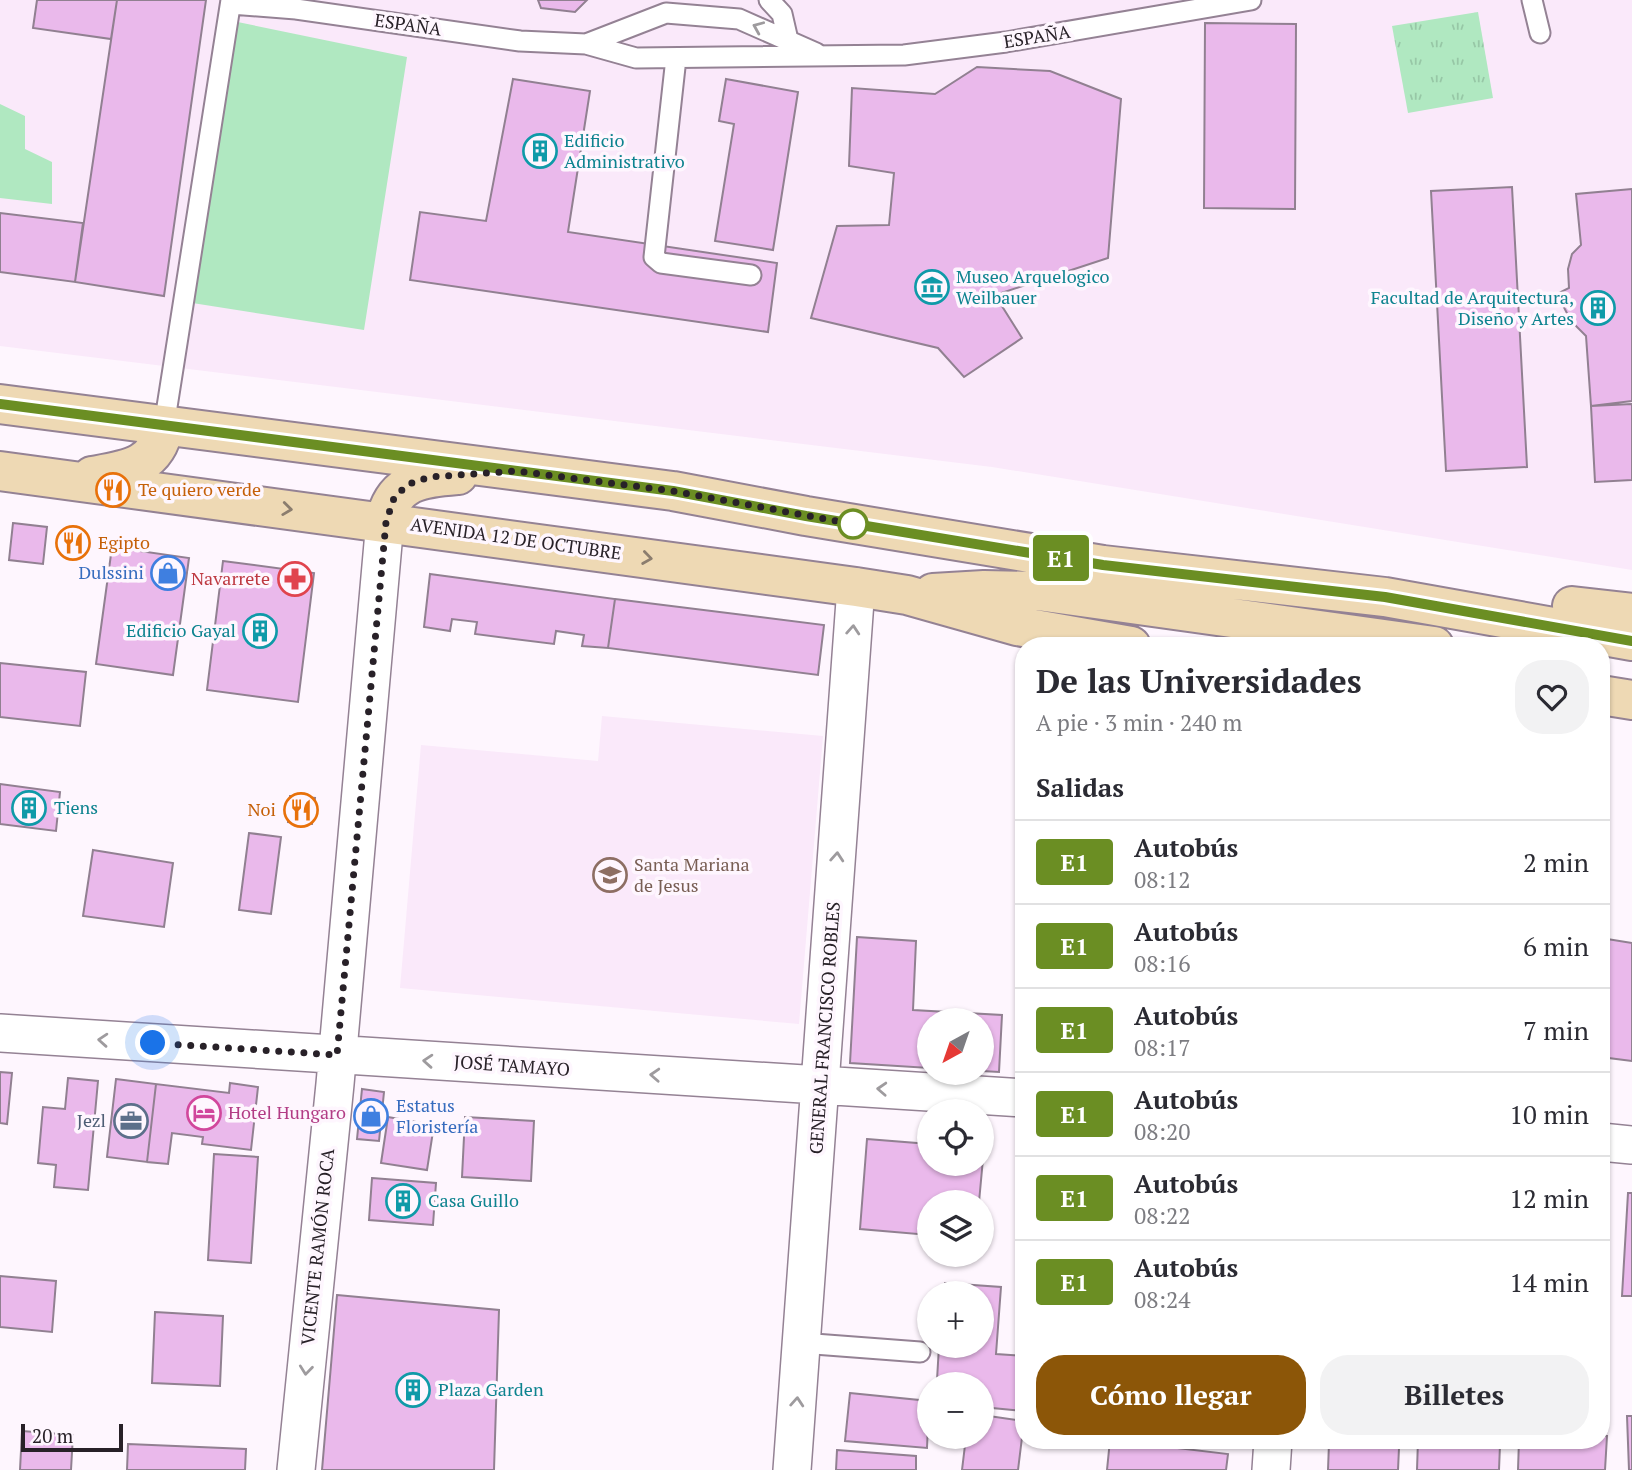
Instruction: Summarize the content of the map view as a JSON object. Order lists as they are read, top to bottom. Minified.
{"streets":{"main road":["AVENIDA 12 DE OCTUBRE"],"street":["GENERAL FRANCISCO ROBLES","JOSÉ TAMAYO","VICENTE RAMÓN ROCA"],"lane":["ESPAÑA"]},"crossings":[["AVENIDA 12 DE OCTUBRE","GENERAL FRANCISCO ROBLES"],["AVENIDA 12 DE OCTUBRE","VICENTE RAMÓN ROCA"],["GENERAL FRANCISCO ROBLES","JOSÉ TAMAYO"],["JOSÉ TAMAYO","VICENTE RAMÓN ROCA"]],"one_way":["GENERAL FRANCISCO ROBLES","JOSÉ TAMAYO","VICENTE RAMÓN ROCA"],"places":{"building":["Edificio Administrativo","Facultad de Arquitectura, Diseño y Artes","Edificio Gayal","Tiens","Casa Guillo","Plaza Garden"],"museum":["Museo Arquelogico Weilbauer"],"restaurant":["Te quiero verde","Egipto","Noi"],"shop":["Dulssini","Estatus Floristería"],"pharmacy":["Navarrete"],"school or university":["Santa Mariana de Jesus"],"hotel":["Hotel Hungaro"],"office":["Jezl"]},"lines":["bus line E1"],"scale_bar":"20 m","north":"bottom left","page":{"on_map":"E1","heading":[["De las Universidades","A pie · 3 min · 240 m"],"Salidas"],"list":[{"mark":"E1","name":"Autobús","note":"08:12","value":"2 min"},{"mark":"E1","name":"Autobús","note":"08:16","value":"6 min"},{"mark":"E1","name":"Autobús","note":"08:17","value":"7 min"},{"mark":"E1","name":"Autobús","note":"08:20","value":"10 min"},{"mark":"E1","name":"Autobús","note":"08:22","value":"12 min"},{"mark":"E1","name":"Autobús","note":"08:24","value":"14 min"}],"map_buttons":["+","−"],"buttons":["Cómo llegar","Billetes"],"scale":"20 m"}}
